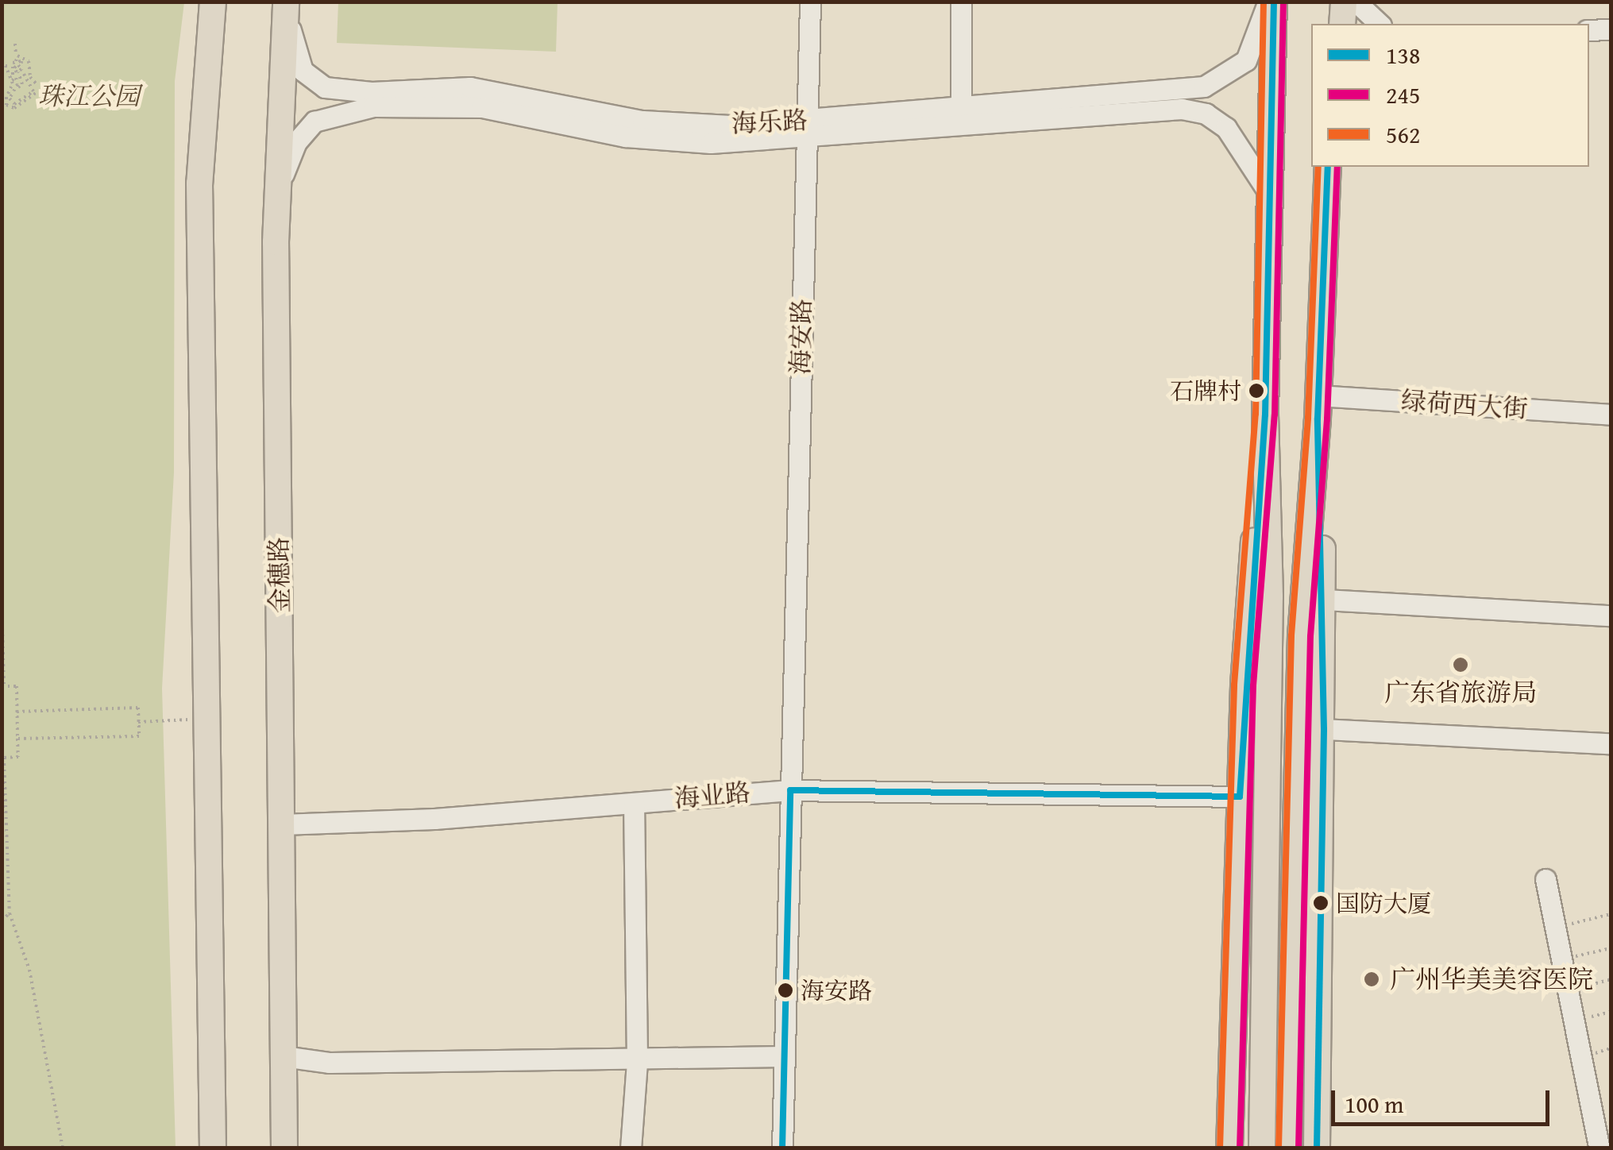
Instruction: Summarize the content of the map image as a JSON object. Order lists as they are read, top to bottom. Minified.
{"streets":{"main road":["金穗路"],"street":["海乐路","海安路","绿荷西大街","海业路"]},"crossings":[["海乐路","海安路"],["海乐路","金穗路"],["海安路","海业路"],["金穗路","海业路"]],"parks":["珠江公园"],"places":["石牌村","广东省旅游局","国防大厦","广州华美美容医院","海安路"],"lines":["transit line 138","transit line 245","transit line 562"],"legend":["138","245","562"],"scale_bar":"100 m"}
